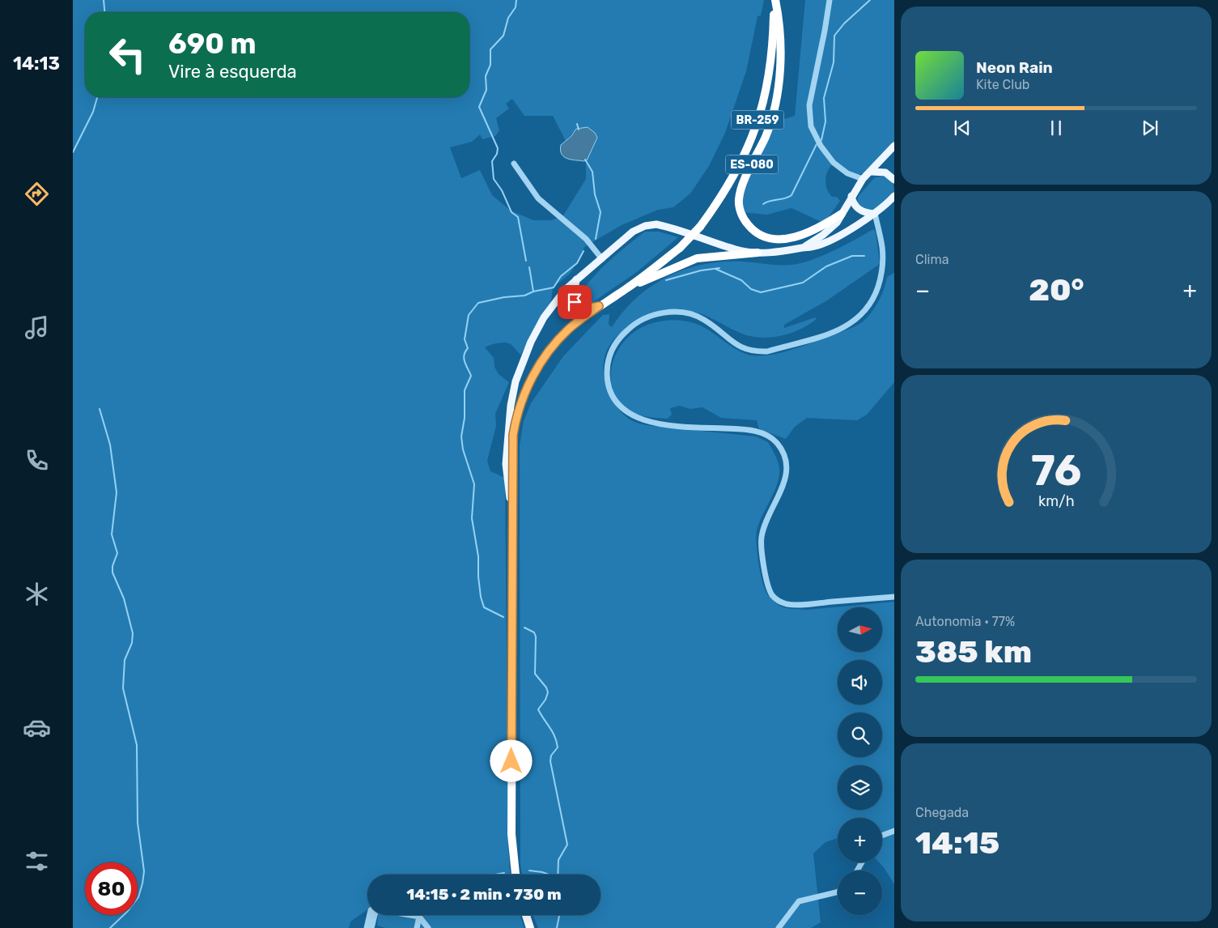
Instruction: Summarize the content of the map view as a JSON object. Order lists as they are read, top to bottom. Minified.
{"streets":{"highway":["BR-259","ES-080"]},"crossings":[["BR-259","ES-080"]],"north":"right","page":{"tabs":"14:13","turn":["690 m","Vire à esquerda"],"song":["Neon Rain","Kite Club"],"tile":["Clima",["Autonomia · 77%","385 km"],["Chegada","14:15"]],"heat":["−","20°","+"],"map_buttons":["+","−"],"limit":"80","trip":"14:15 · 2 min · 730 m","gauge":["76","km/h"]}}
